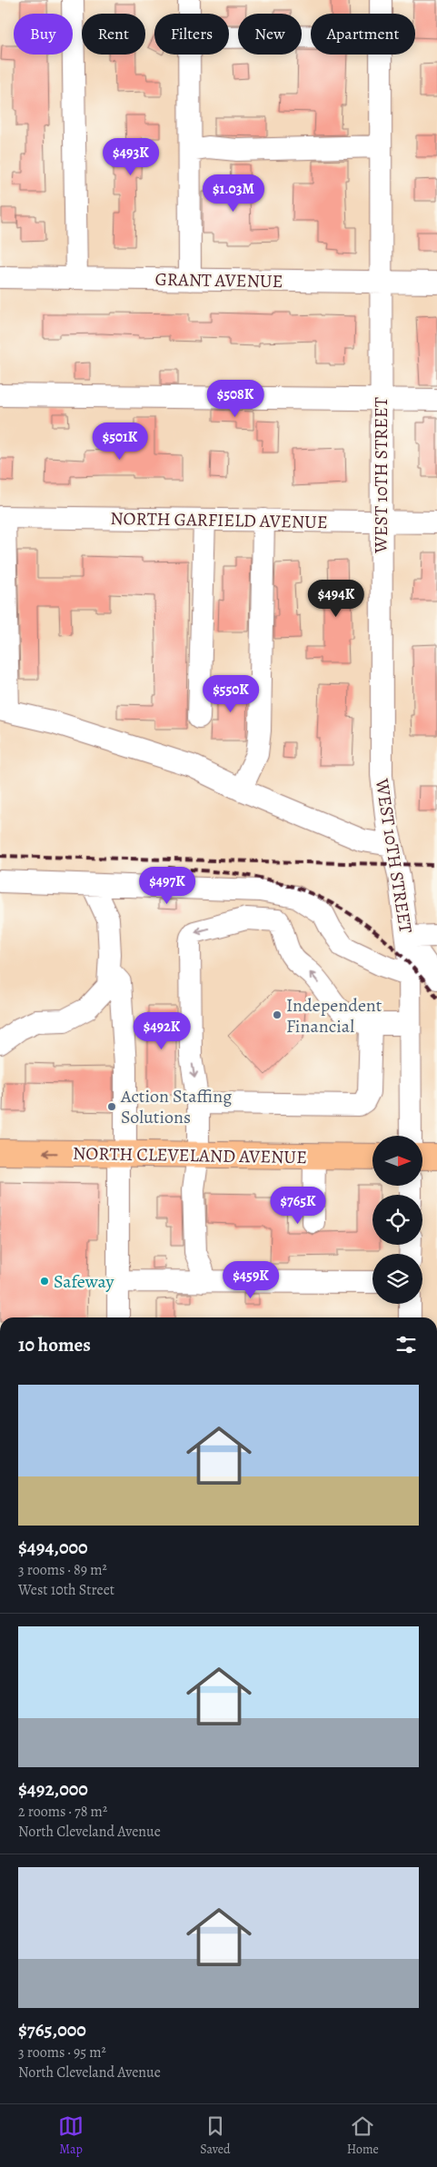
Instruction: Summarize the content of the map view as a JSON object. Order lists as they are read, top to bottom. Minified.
{"streets":{"highway":["NORTH CLEVELAND AVENUE"],"street":["GRANT AVENUE","WEST 10TH STREET","NORTH GARFIELD AVENUE"]},"crossings":[["GRANT AVENUE","WEST 10TH STREET"],["WEST 10TH STREET","NORTH GARFIELD AVENUE"]],"places":["Independent Financial","Action Staffing Solutions","Safeway"],"north":"right","page":{"chip":["Buy","Rent","Filters","New","Apartment"],"price":["$493K","$1.03M","$508K","$501K","$494K","$550K","$497K","$492K","$765K","$459K"],"heading":"10 homes","list":[{"name":"$494,000","note":"3 rooms · 89 m² · West 10th Street"},{"name":"$492,000","note":"2 rooms · 78 m² · North Cleveland Avenue"},{"name":"$765,000","note":"3 rooms · 95 m² · North Cleveland Avenue"}],"tabs":["Map","Saved","Home"]}}
